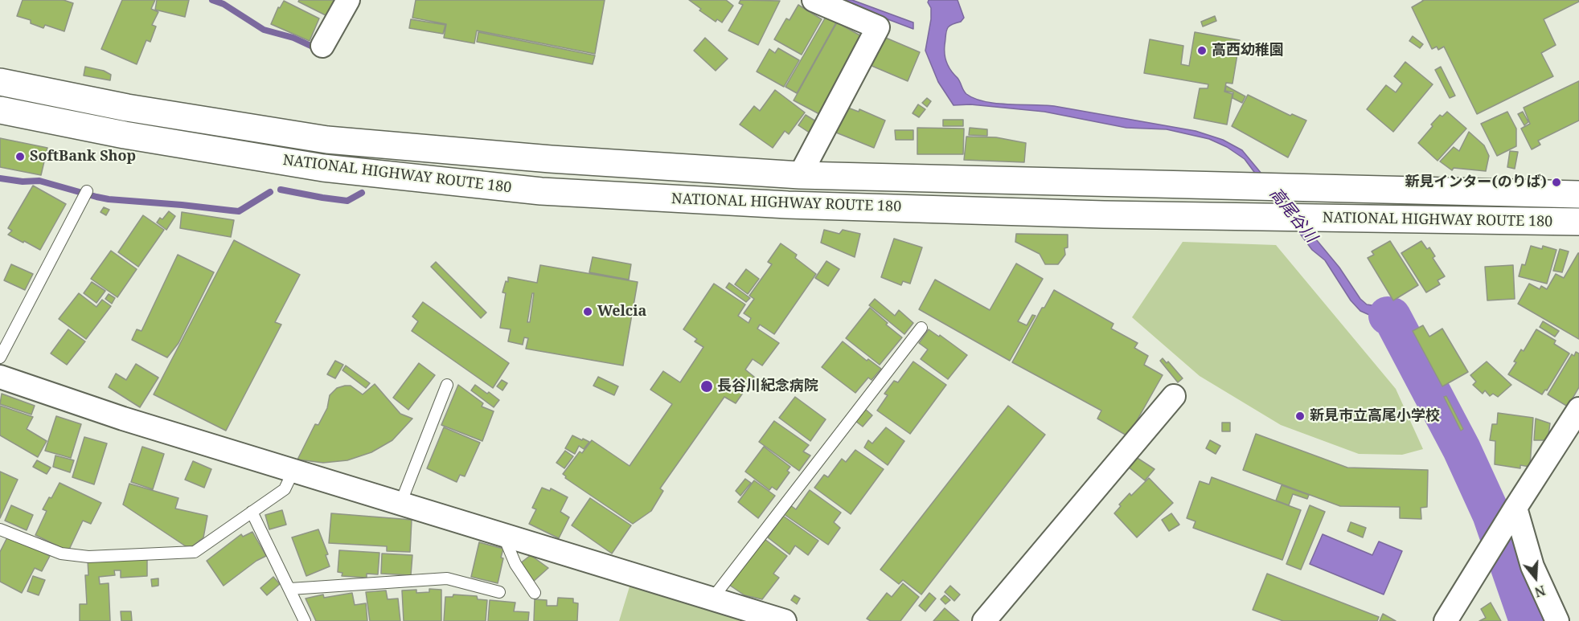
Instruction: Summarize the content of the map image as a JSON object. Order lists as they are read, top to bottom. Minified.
{"streets":{"highway":["NATIONAL HIGHWAY ROUTE 180"]},"water":["高尾谷川"],"places":["高西幼稚園","SoftBank Shop","新見インター(のりば)","Welcia","長谷川紀念病院","新見市立高尾小学校"],"north":"bottom"}
